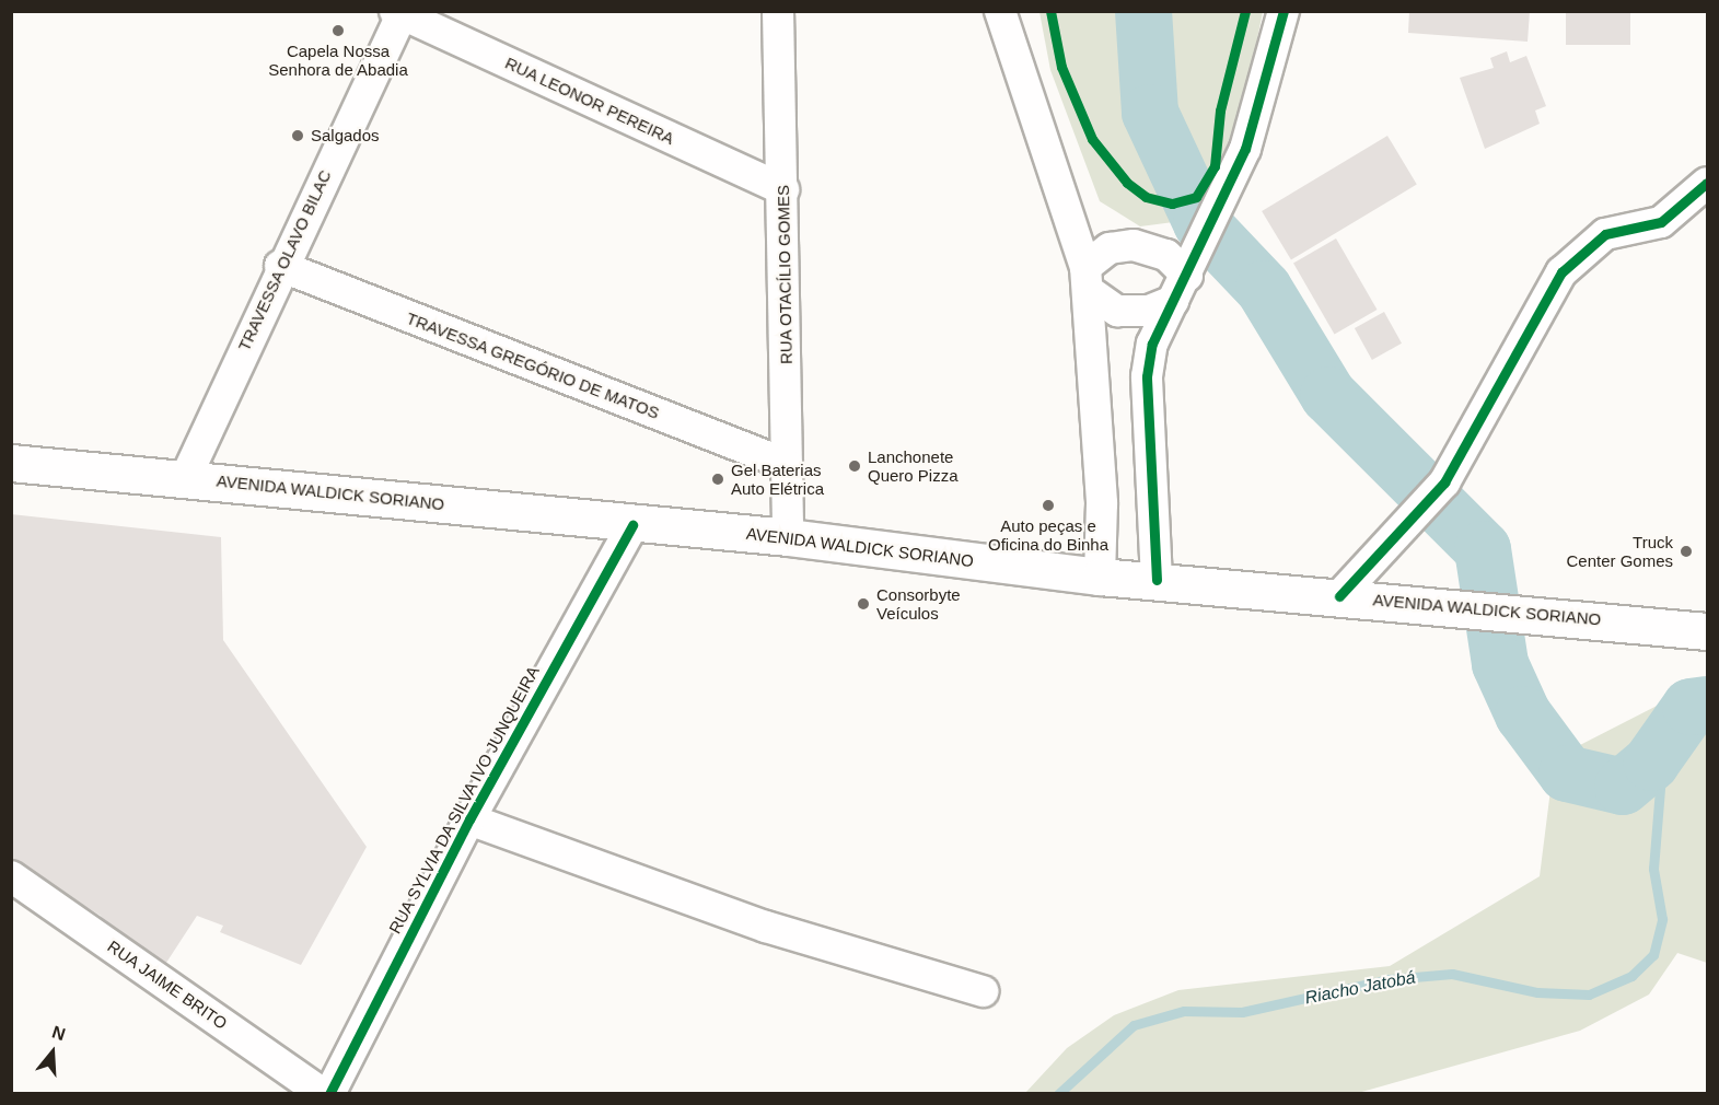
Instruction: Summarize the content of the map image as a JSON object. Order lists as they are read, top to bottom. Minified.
{"streets":{"main road":["AVENIDA WALDICK SORIANO"],"street":["RUA LEONOR PEREIRA","TRAVESSA OLAVO BILAC","RUA OTACÍLIO GOMES","TRAVESSA GREGÓRIO DE MATOS","RUA SYLVIA DA SILVA IVO JUNQUEIRA","RUA JAIME BRITO"]},"crossings":[["RUA LEONOR PEREIRA","TRAVESSA OLAVO BILAC"],["RUA LEONOR PEREIRA","RUA OTACÍLIO GOMES"],["TRAVESSA OLAVO BILAC","TRAVESSA GREGÓRIO DE MATOS"],["TRAVESSA OLAVO BILAC","AVENIDA WALDICK SORIANO"],["RUA OTACÍLIO GOMES","TRAVESSA GREGÓRIO DE MATOS"],["RUA OTACÍLIO GOMES","AVENIDA WALDICK SORIANO"],["AVENIDA WALDICK SORIANO","RUA SYLVIA DA SILVA IVO JUNQUEIRA"]],"water":["Riacho Jatobá"],"places":["Capela Nossa Senhora de Abadia","Salgados","Lanchonete Quero Pizza","Gel Baterias Auto Elétrica","Auto peças e Oficina do Binha","Truck Center Gomes","Consorbyte Veículos"],"north":"top"}
